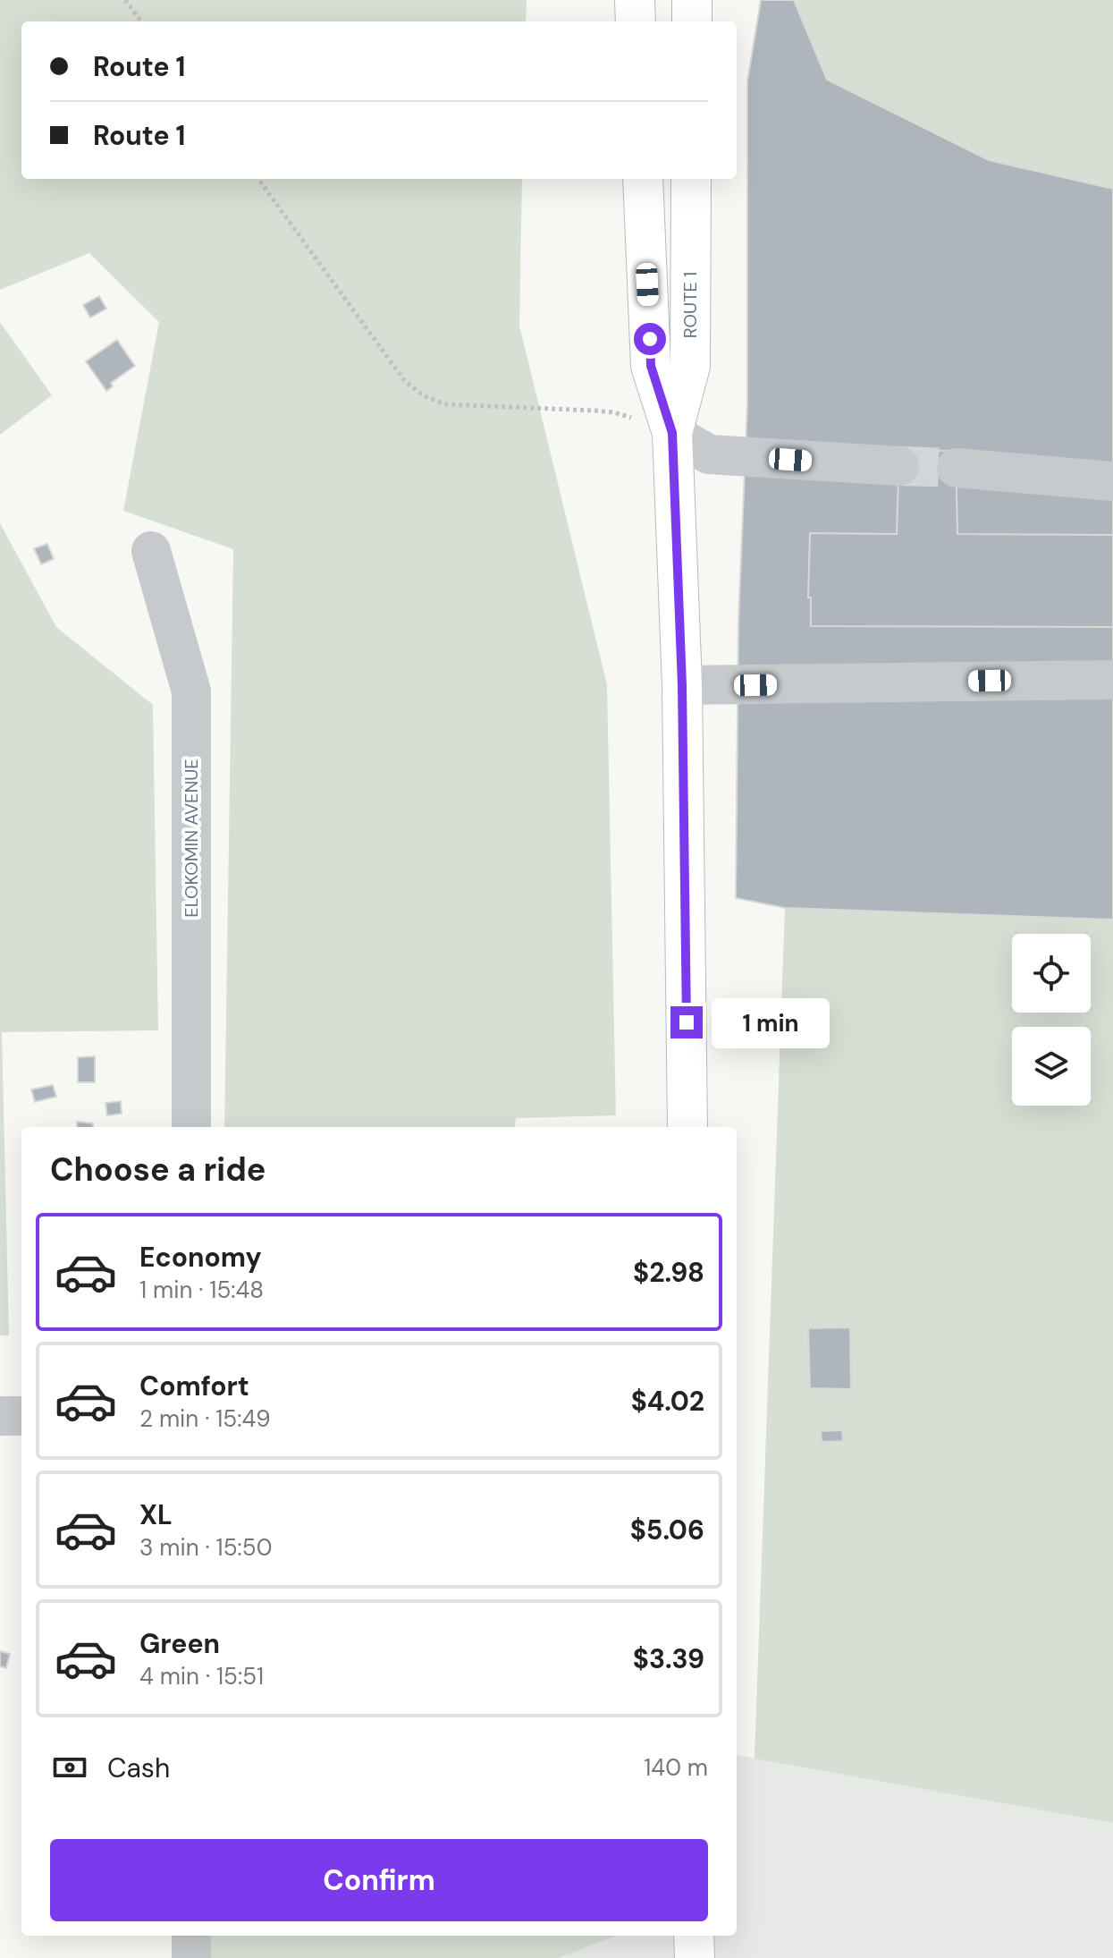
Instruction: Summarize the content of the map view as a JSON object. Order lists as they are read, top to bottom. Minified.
{"streets":{"main road":["ROUTE 1"],"street":["ELOKOMIN AVENUE"]},"page":{"banner":["Route 1","Route 1"],"bubble":"1 min","heading":"Choose a ride","list":[{"name":"Economy","note":"1 min · 15:48","value":"$2.98"},{"name":"Comfort","note":"2 min · 15:49","value":"$4.02"},{"name":"XL","note":"3 min · 15:50","value":"$5.06"},{"name":"Green","note":"4 min · 15:51","value":"$3.39"}],"pay":["Cash","140 m"],"buttons":"Confirm"}}
